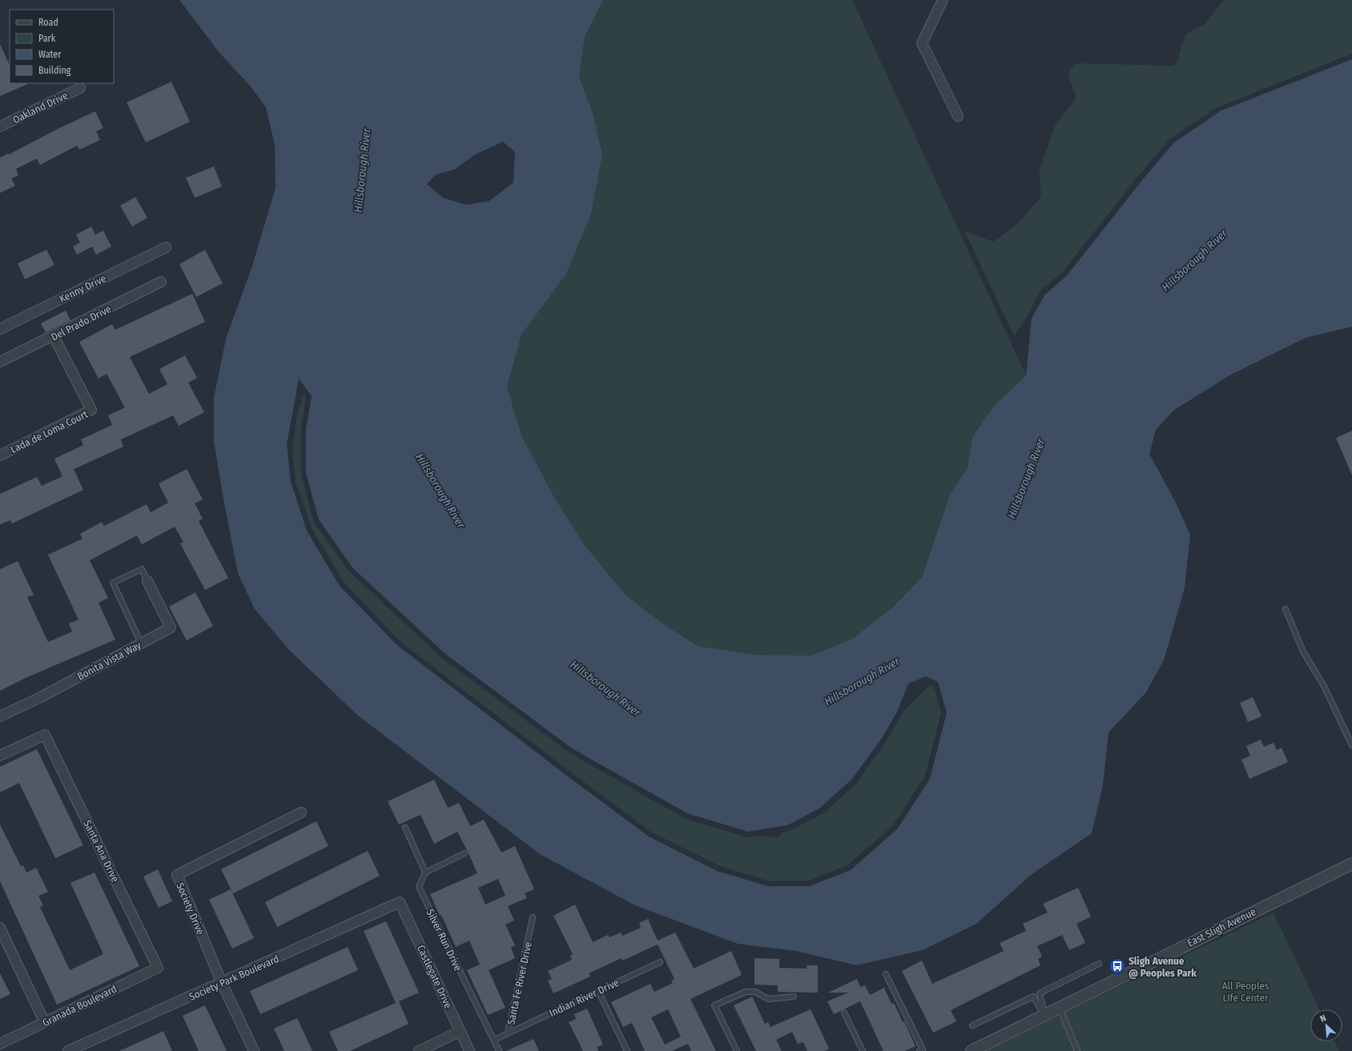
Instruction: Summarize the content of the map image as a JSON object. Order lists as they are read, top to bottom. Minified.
{"streets":{"street":["Oakland Drive","Kenny Drive","Del Prado Drive","Lada de Loma Court","Bonita Vista Way","Santa Ana Drive","Society Drive","East Sligh Avenue","Castlegate Drive","Society Park Boulevard","Granada Boulevard"],"lane":["Silver Run Drive","Santa Fe River Drive","Indian River Drive"]},"crossings":[["Del Prado Drive","Lada de Loma Court"],["Santa Ana Drive","Granada Boulevard"],["Society Drive","Society Park Boulevard"],["Silver Run Drive","Santa Fe River Drive"],["Castlegate Drive","Society Park Boulevard"],["Santa Fe River Drive","Indian River Drive"]],"water":["Hillsborough River"],"parks":["All Peoples LIfe Center"],"places":{"bus stop":["Sligh Avenue @ Peoples Park"]},"legend":["Road","Park","Water","Building"],"north":"top left"}
